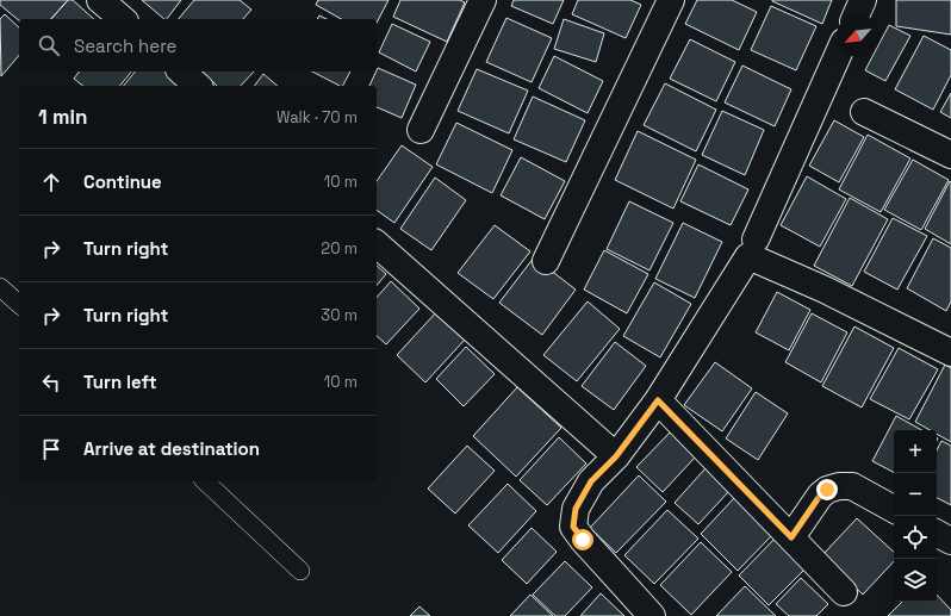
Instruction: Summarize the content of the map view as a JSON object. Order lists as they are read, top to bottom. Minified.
{"north":"bottom left","page":{"search":"Search here","heading":["1 min","Walk · 70 m"],"list":[["Continue","10 m"],["Turn right","20 m"],["Turn right","30 m"],["Turn left","10 m"],"Arrive at destination"],"map_buttons":["+","−"]}}
